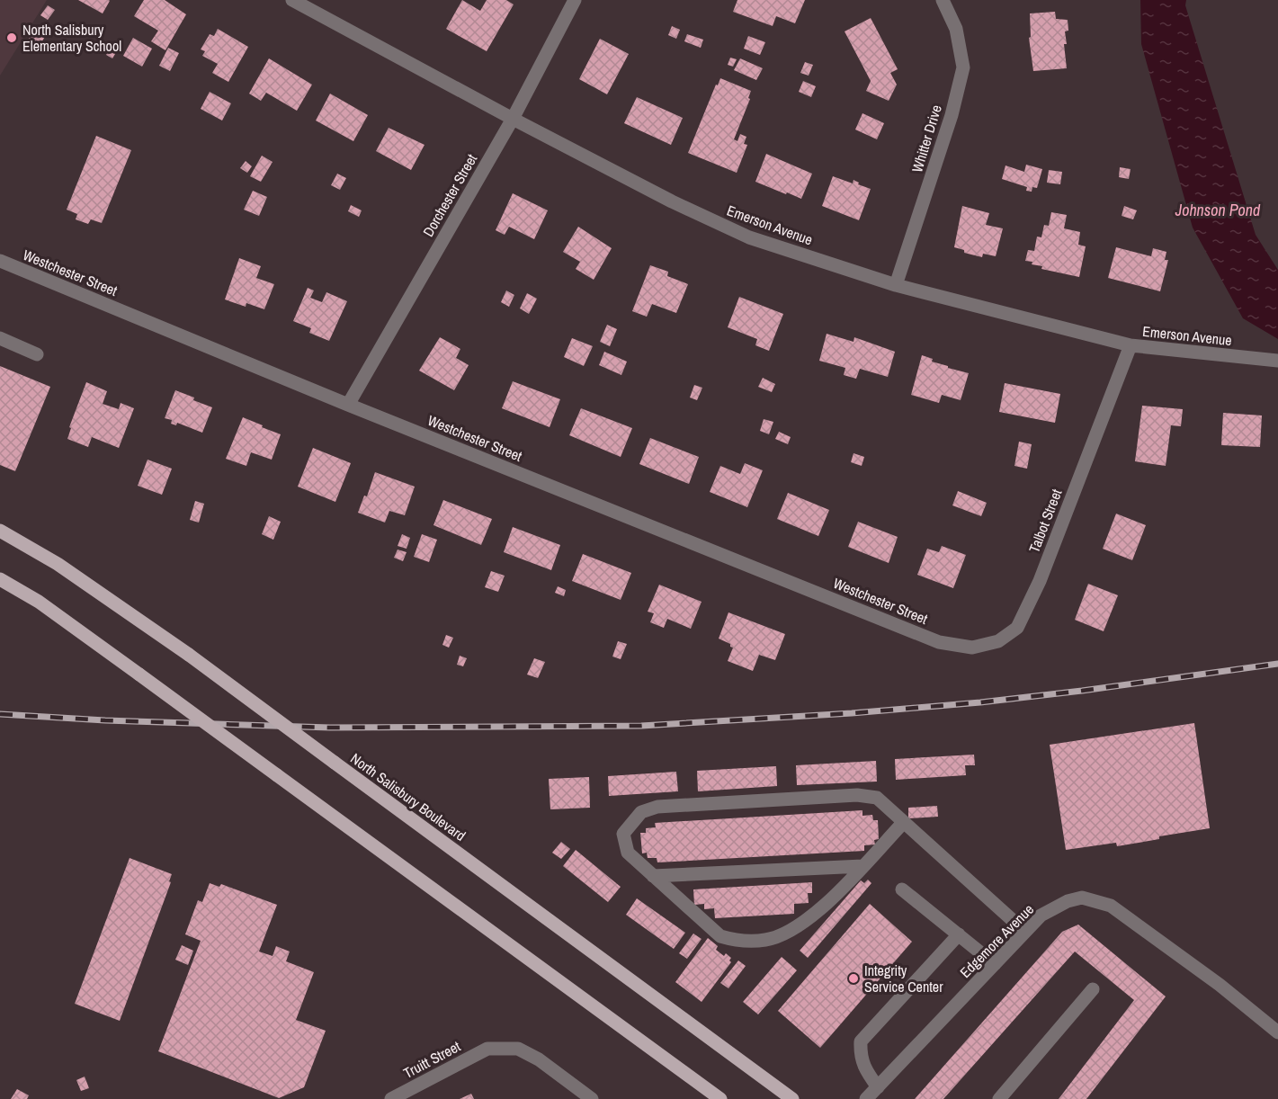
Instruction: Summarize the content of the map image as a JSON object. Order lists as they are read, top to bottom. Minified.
{"streets":{"main road":["North Salisbury Boulevard"],"street":["Whitter Drive","Dorchester Street","Emerson Avenue","Westchester Street","Talbot Street","Edgemore Avenue","Truitt Street"]},"crossings":[["Whitter Drive","Emerson Avenue"],["Dorchester Street","Emerson Avenue"],["Dorchester Street","Westchester Street"],["Emerson Avenue","Talbot Street"],["Westchester Street","Talbot Street"]],"water":["Johnson Pond"],"places":["North Salisbury Elementary School","Integrity Service Center"]}
